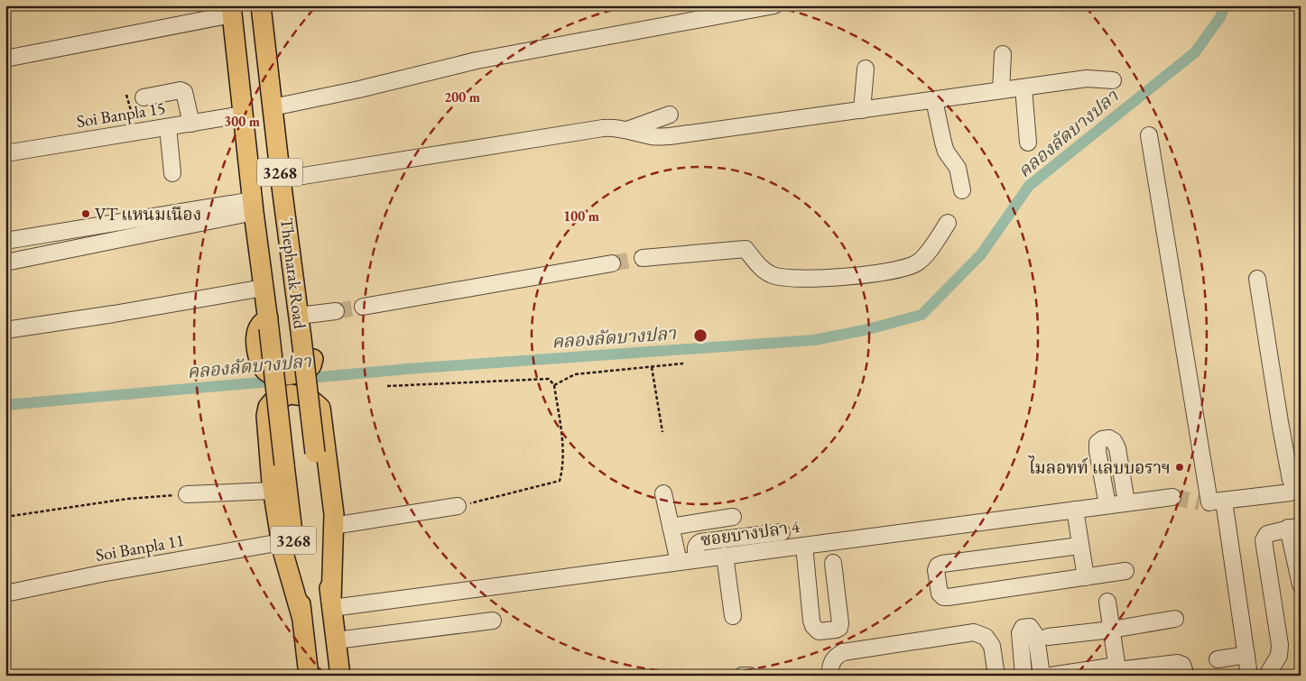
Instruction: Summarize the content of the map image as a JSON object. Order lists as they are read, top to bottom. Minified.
{"streets":{"main road":["3268","Thepharak Road"],"street":["Soi Banpla 15","ซอยบางปลา 4","Soi Banpla 11"]},"crossings":[["Soi Banpla 15","Thepharak Road"],["Thepharak Road","ซอยบางปลา 4"]],"water":["คลองลัดบางปลา"],"places":["VT แหนมเนือง","ไมลอทท์ แลบบอราฯ"],"rings":["200 m","300 m","100 m"]}
